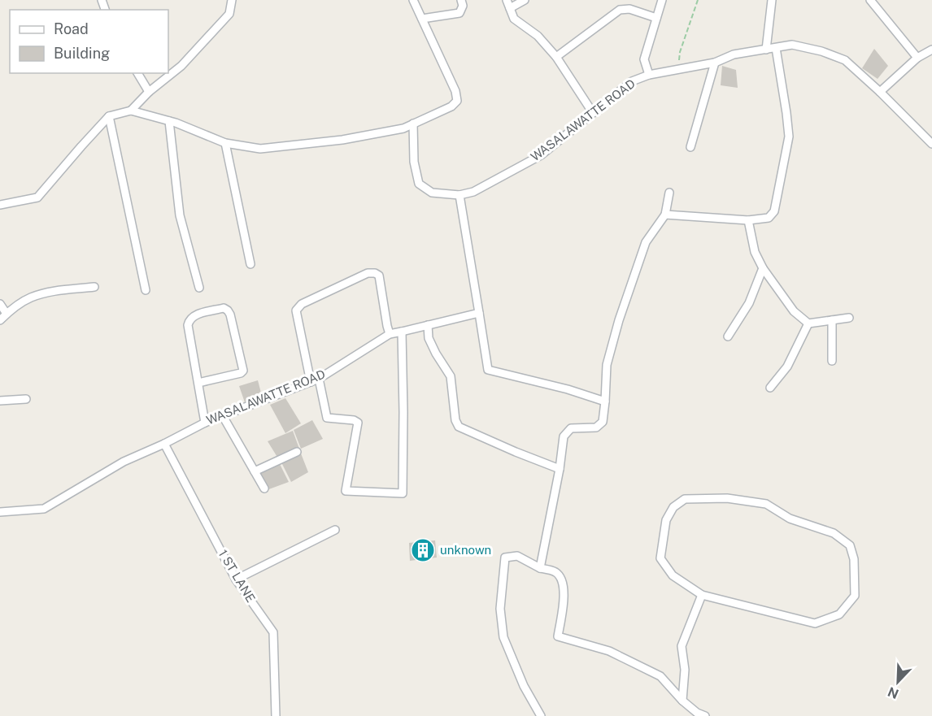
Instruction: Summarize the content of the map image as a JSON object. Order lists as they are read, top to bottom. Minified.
{"streets":{"street":["WASALAWATTE ROAD","1 ST LANE"]},"crossings":[["WASALAWATTE ROAD","1 ST LANE"]],"places":{"building":["unknown"]},"legend":["Road","Building"],"north":"bottom left"}
